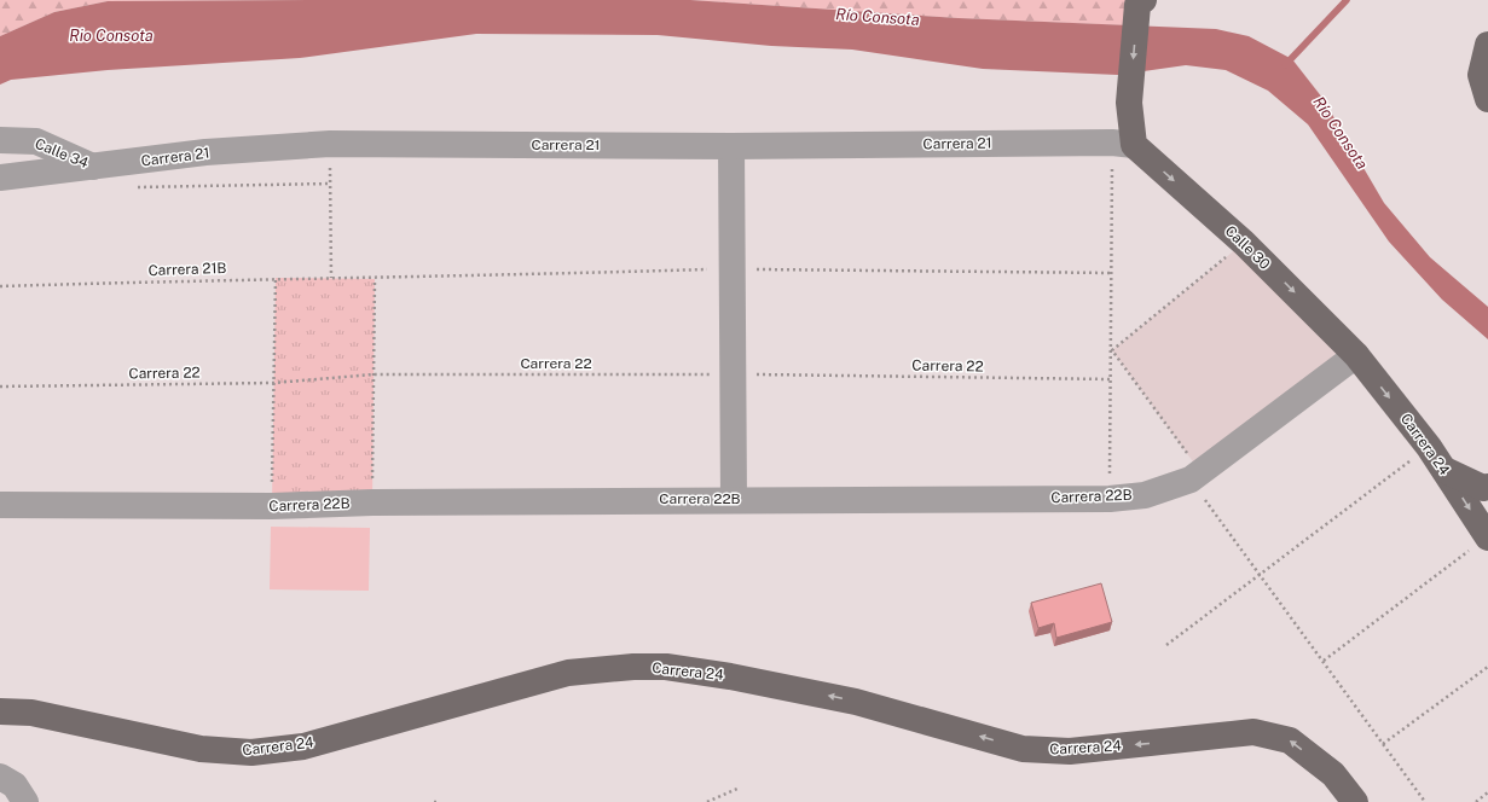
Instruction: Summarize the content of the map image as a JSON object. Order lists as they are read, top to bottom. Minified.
{"streets":{"main road":["Calle 30","Carrera 24"],"street":["Carrera 21","Calle 34","Carrera 22B"],"path":["Carrera 21B","Carrera 22"]},"crossings":[["Carrera 21","Calle 34"],["Carrera 21","Calle 30"],["Calle 30","Carrera 24"],["Calle 30","Carrera 22B"],["Carrera 21B","Carrera 22"],["Carrera 24","Carrera 22B"]],"one_way":["Calle 30"],"water":["Río Consota","Rio Consota"]}
